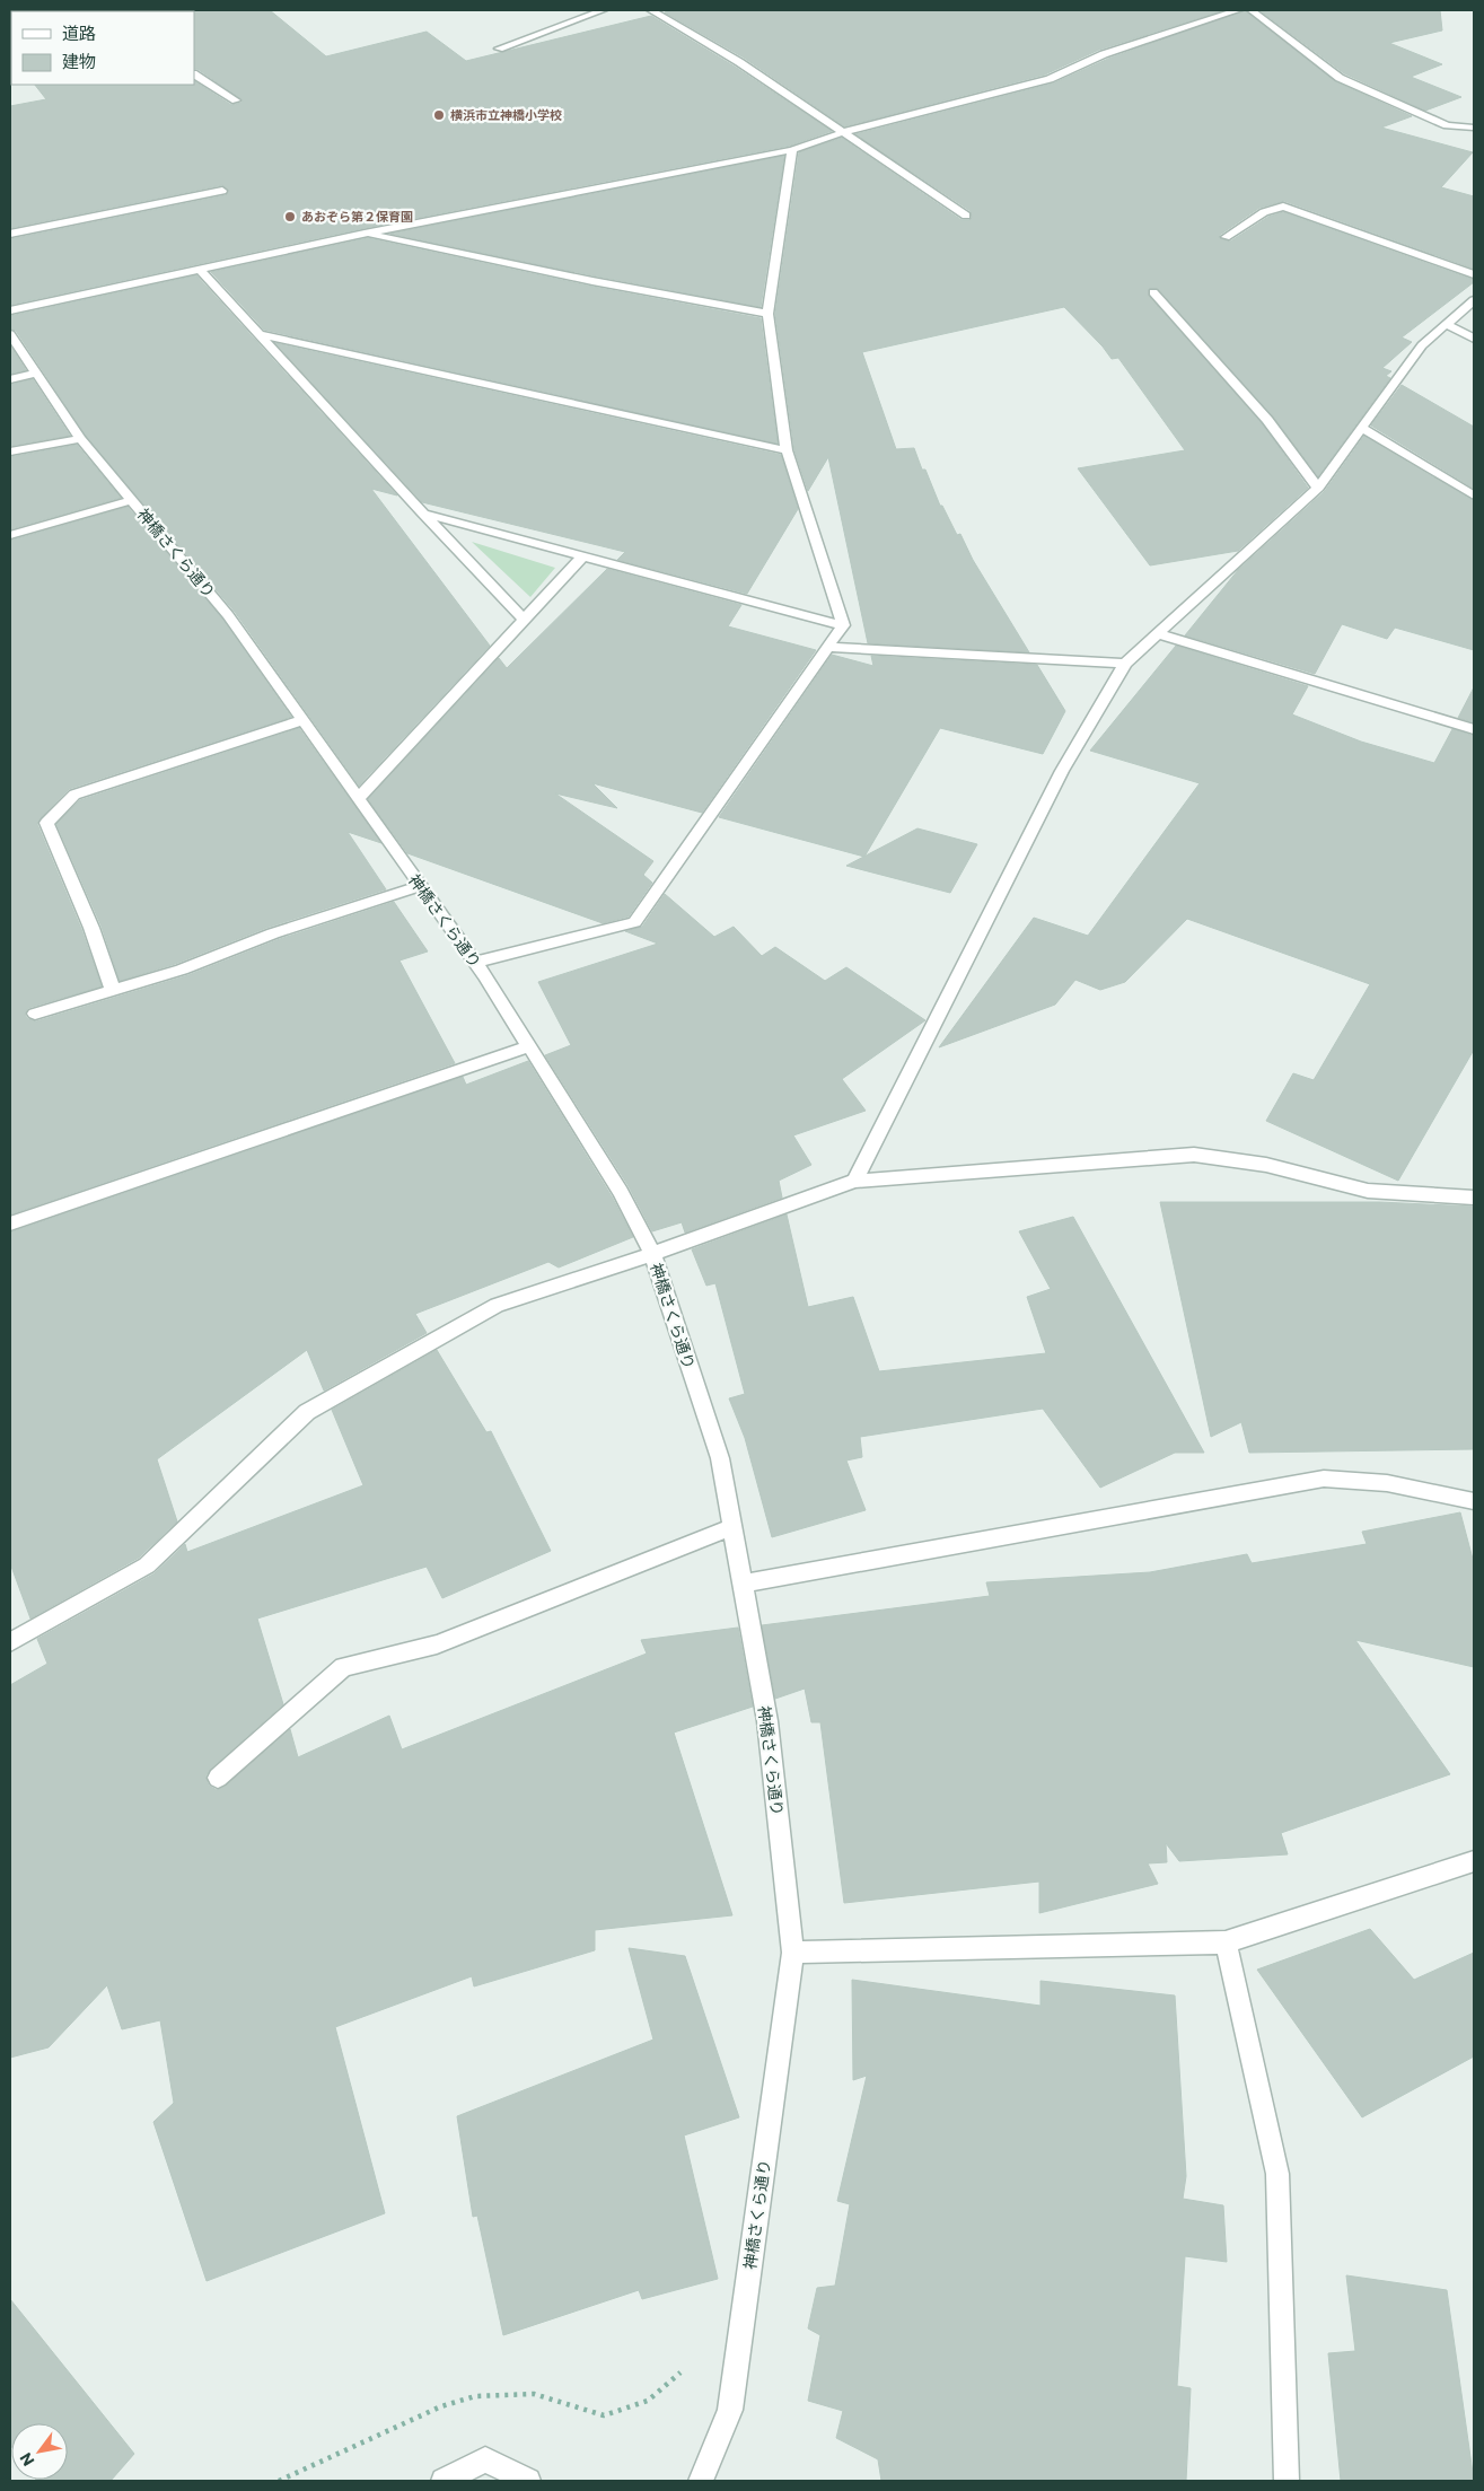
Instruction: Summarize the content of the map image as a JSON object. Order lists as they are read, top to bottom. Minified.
{"streets":{"street":["神橋さくら通り"]},"places":["横浜市立神橋小学校","あおぞら第２保育園"],"legend":["道路","建物"],"north":"bottom left"}
